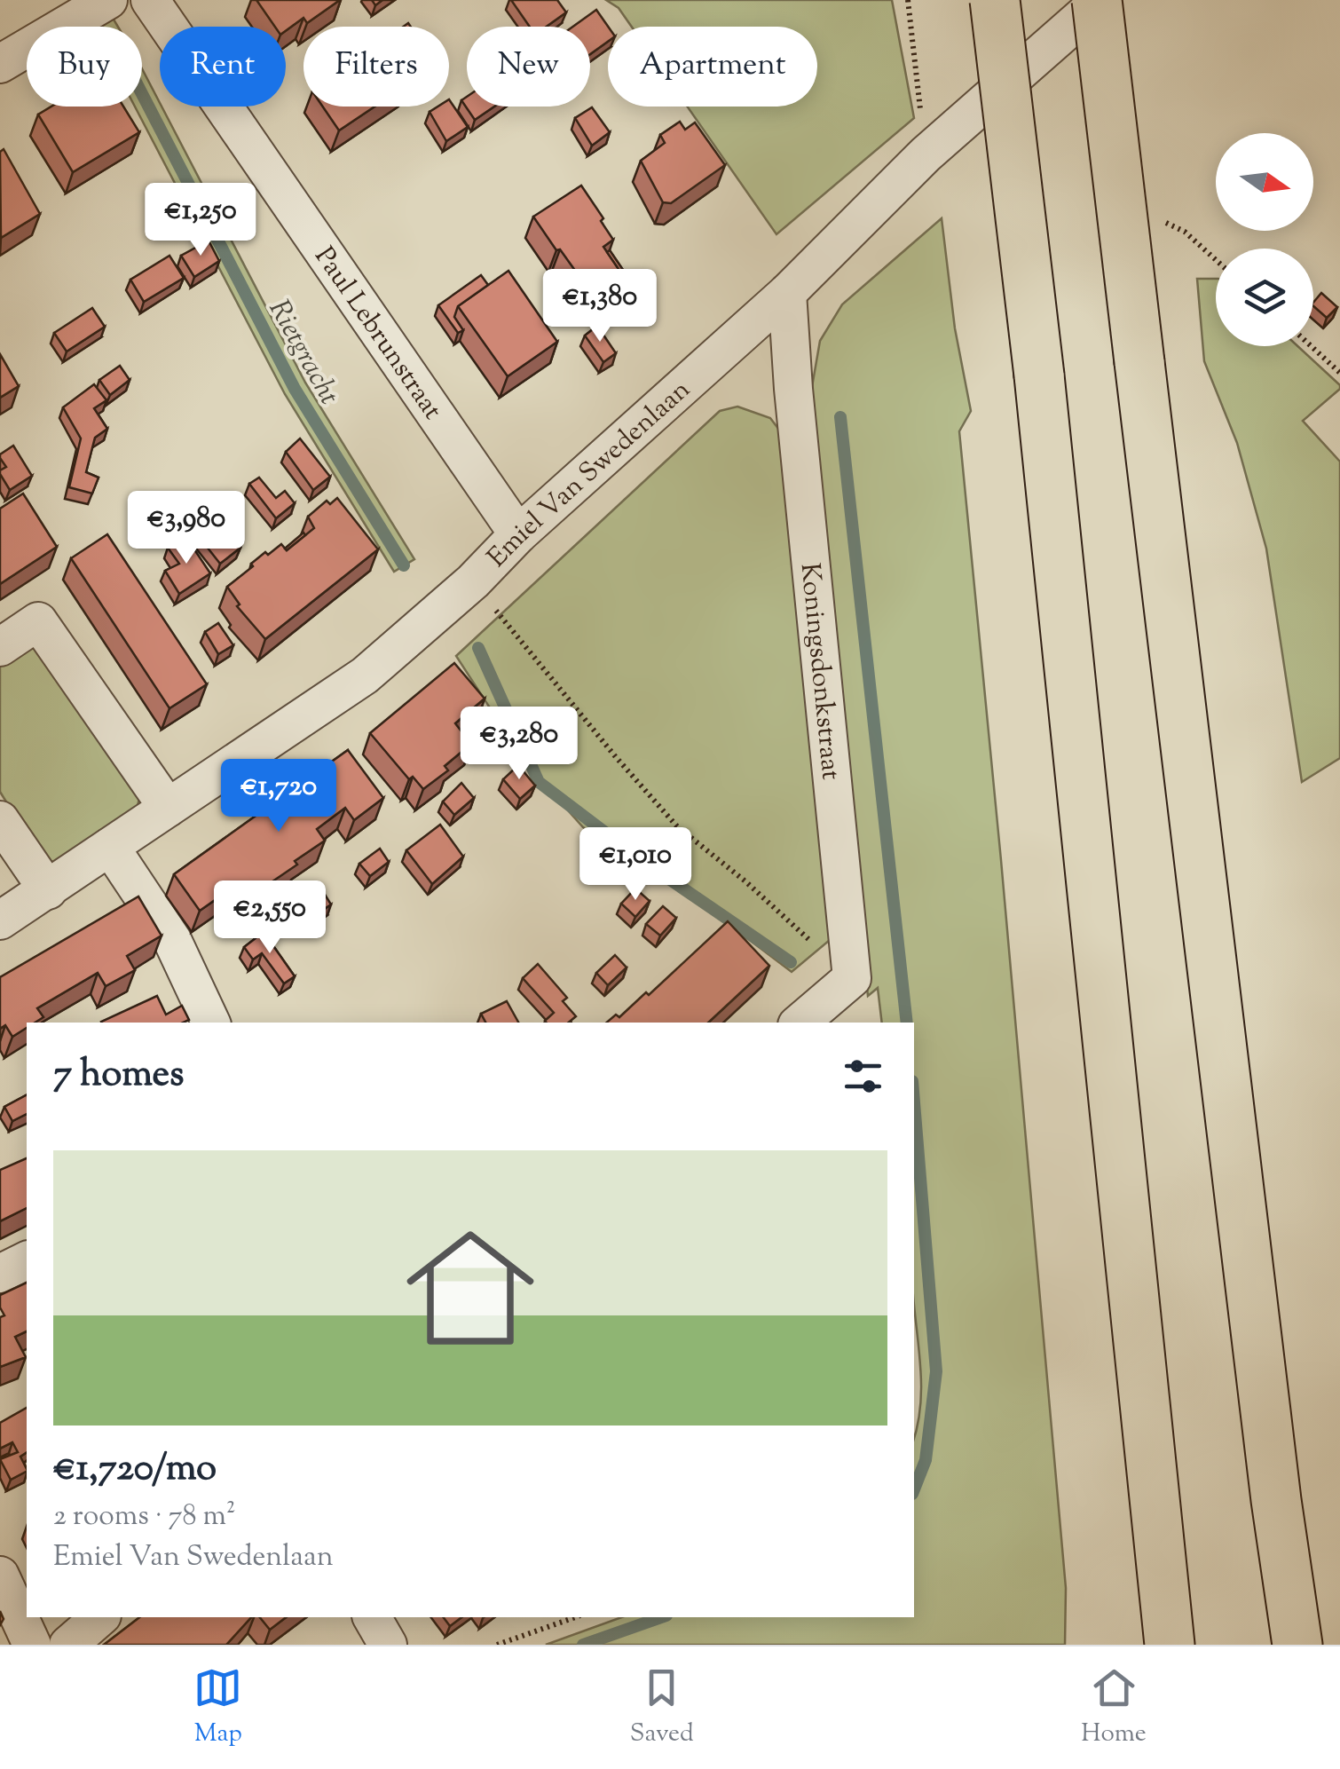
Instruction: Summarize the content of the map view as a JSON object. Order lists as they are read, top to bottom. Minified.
{"streets":{"street":["Paul Lebrunstraat","Emiel Van Swedenlaan","Koningsdonkstraat"]},"crossings":[["Paul Lebrunstraat","Emiel Van Swedenlaan"],["Emiel Van Swedenlaan","Koningsdonkstraat"]],"water":["Rietgracht"],"north":"right","page":{"chip":["Buy","Rent","Filters","New","Apartment"],"price":["€1,250","€1,380","€3,980","€3,280","€1,720","€1,010","€2,550"],"heading":"7 homes","list":[{"name":"€1,720/mo","note":"2 rooms · 78 m² · Emiel Van Swedenlaan"}],"tabs":["Map","Saved","Home"]}}
